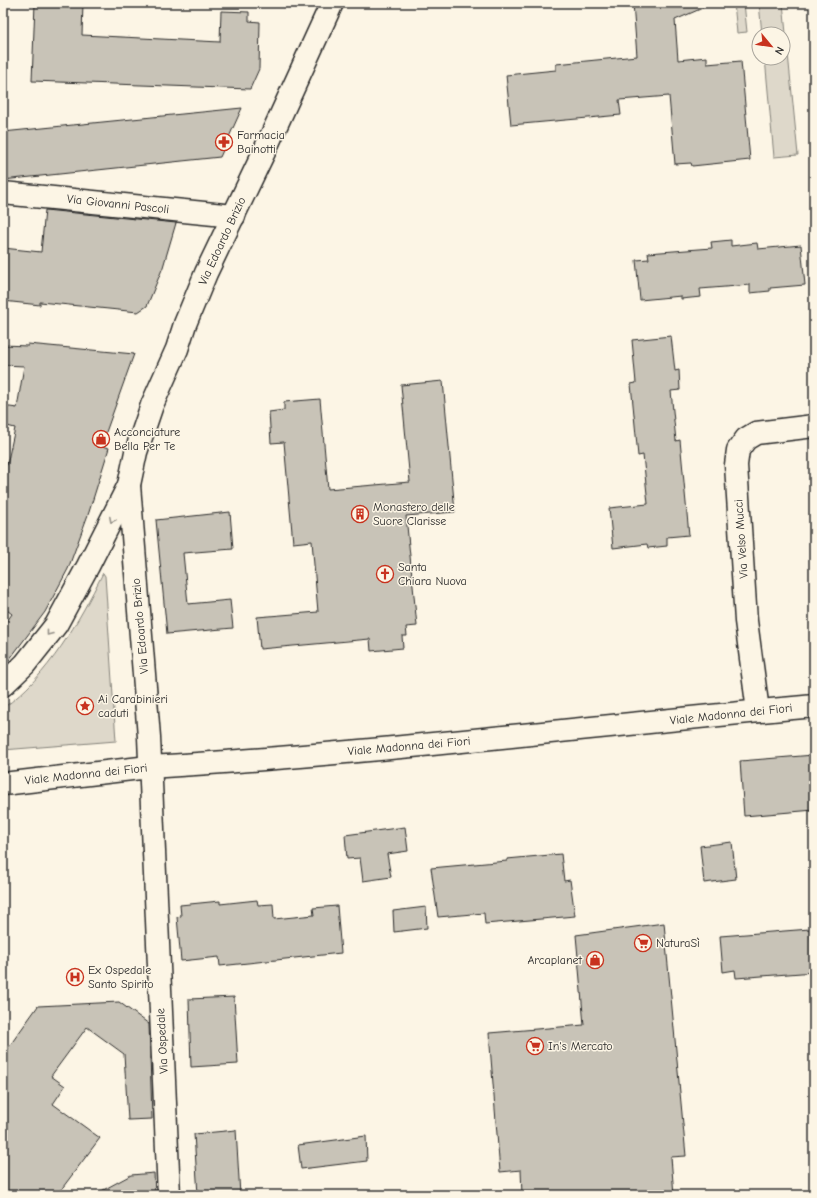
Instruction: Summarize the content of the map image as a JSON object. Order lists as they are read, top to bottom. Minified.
{"streets":{"main road":["Via Giovanni Pascoli","Via Edoardo Brizio","Via Velso Mucci","Viale Madonna dei Fiori","Via Ospedale"]},"crossings":[["Via Giovanni Pascoli","Via Edoardo Brizio"],["Via Edoardo Brizio","Viale Madonna dei Fiori"],["Via Edoardo Brizio","Via Ospedale"],["Via Velso Mucci","Viale Madonna dei Fiori"],["Viale Madonna dei Fiori","Via Ospedale"]],"places":{"pharmacy":["Farmacia Bainotti"],"shop":["Acconciature Bella Per Te","Arcaplanet"],"building":["Monastero delle Suore Clarisse"],"church":["Santa Chiara Nuova"],"place":["Ai Carabinieri caduti"],"supermarket":["NaturaSì","In's Mercato"],"hospital":["Ex Ospedale Santo Spirito"]},"north":"bottom right"}
